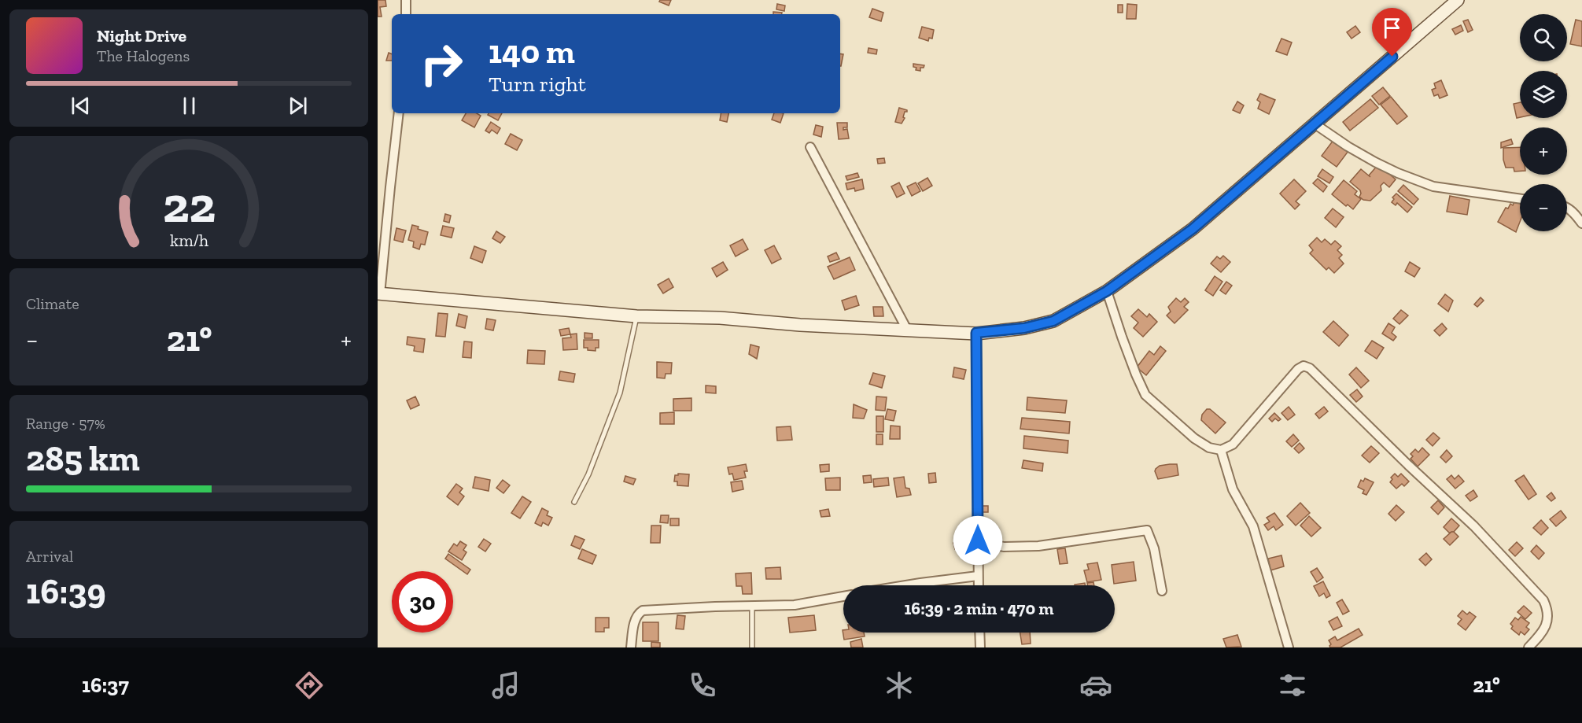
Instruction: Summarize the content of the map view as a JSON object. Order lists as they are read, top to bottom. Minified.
{"page":{"map_buttons":["+","−"],"turn":["140 m","Turn right"],"song":["Night Drive","The Halogens"],"tile":["Climate",["Range · 57%","285 km"],["Arrival","16:39"]],"heat":["−","21°","+"],"limit":"30","trip":"16:39 · 2 min · 470 m","tabs":["16:37","21°"],"gauge":["22","km/h"]}}
